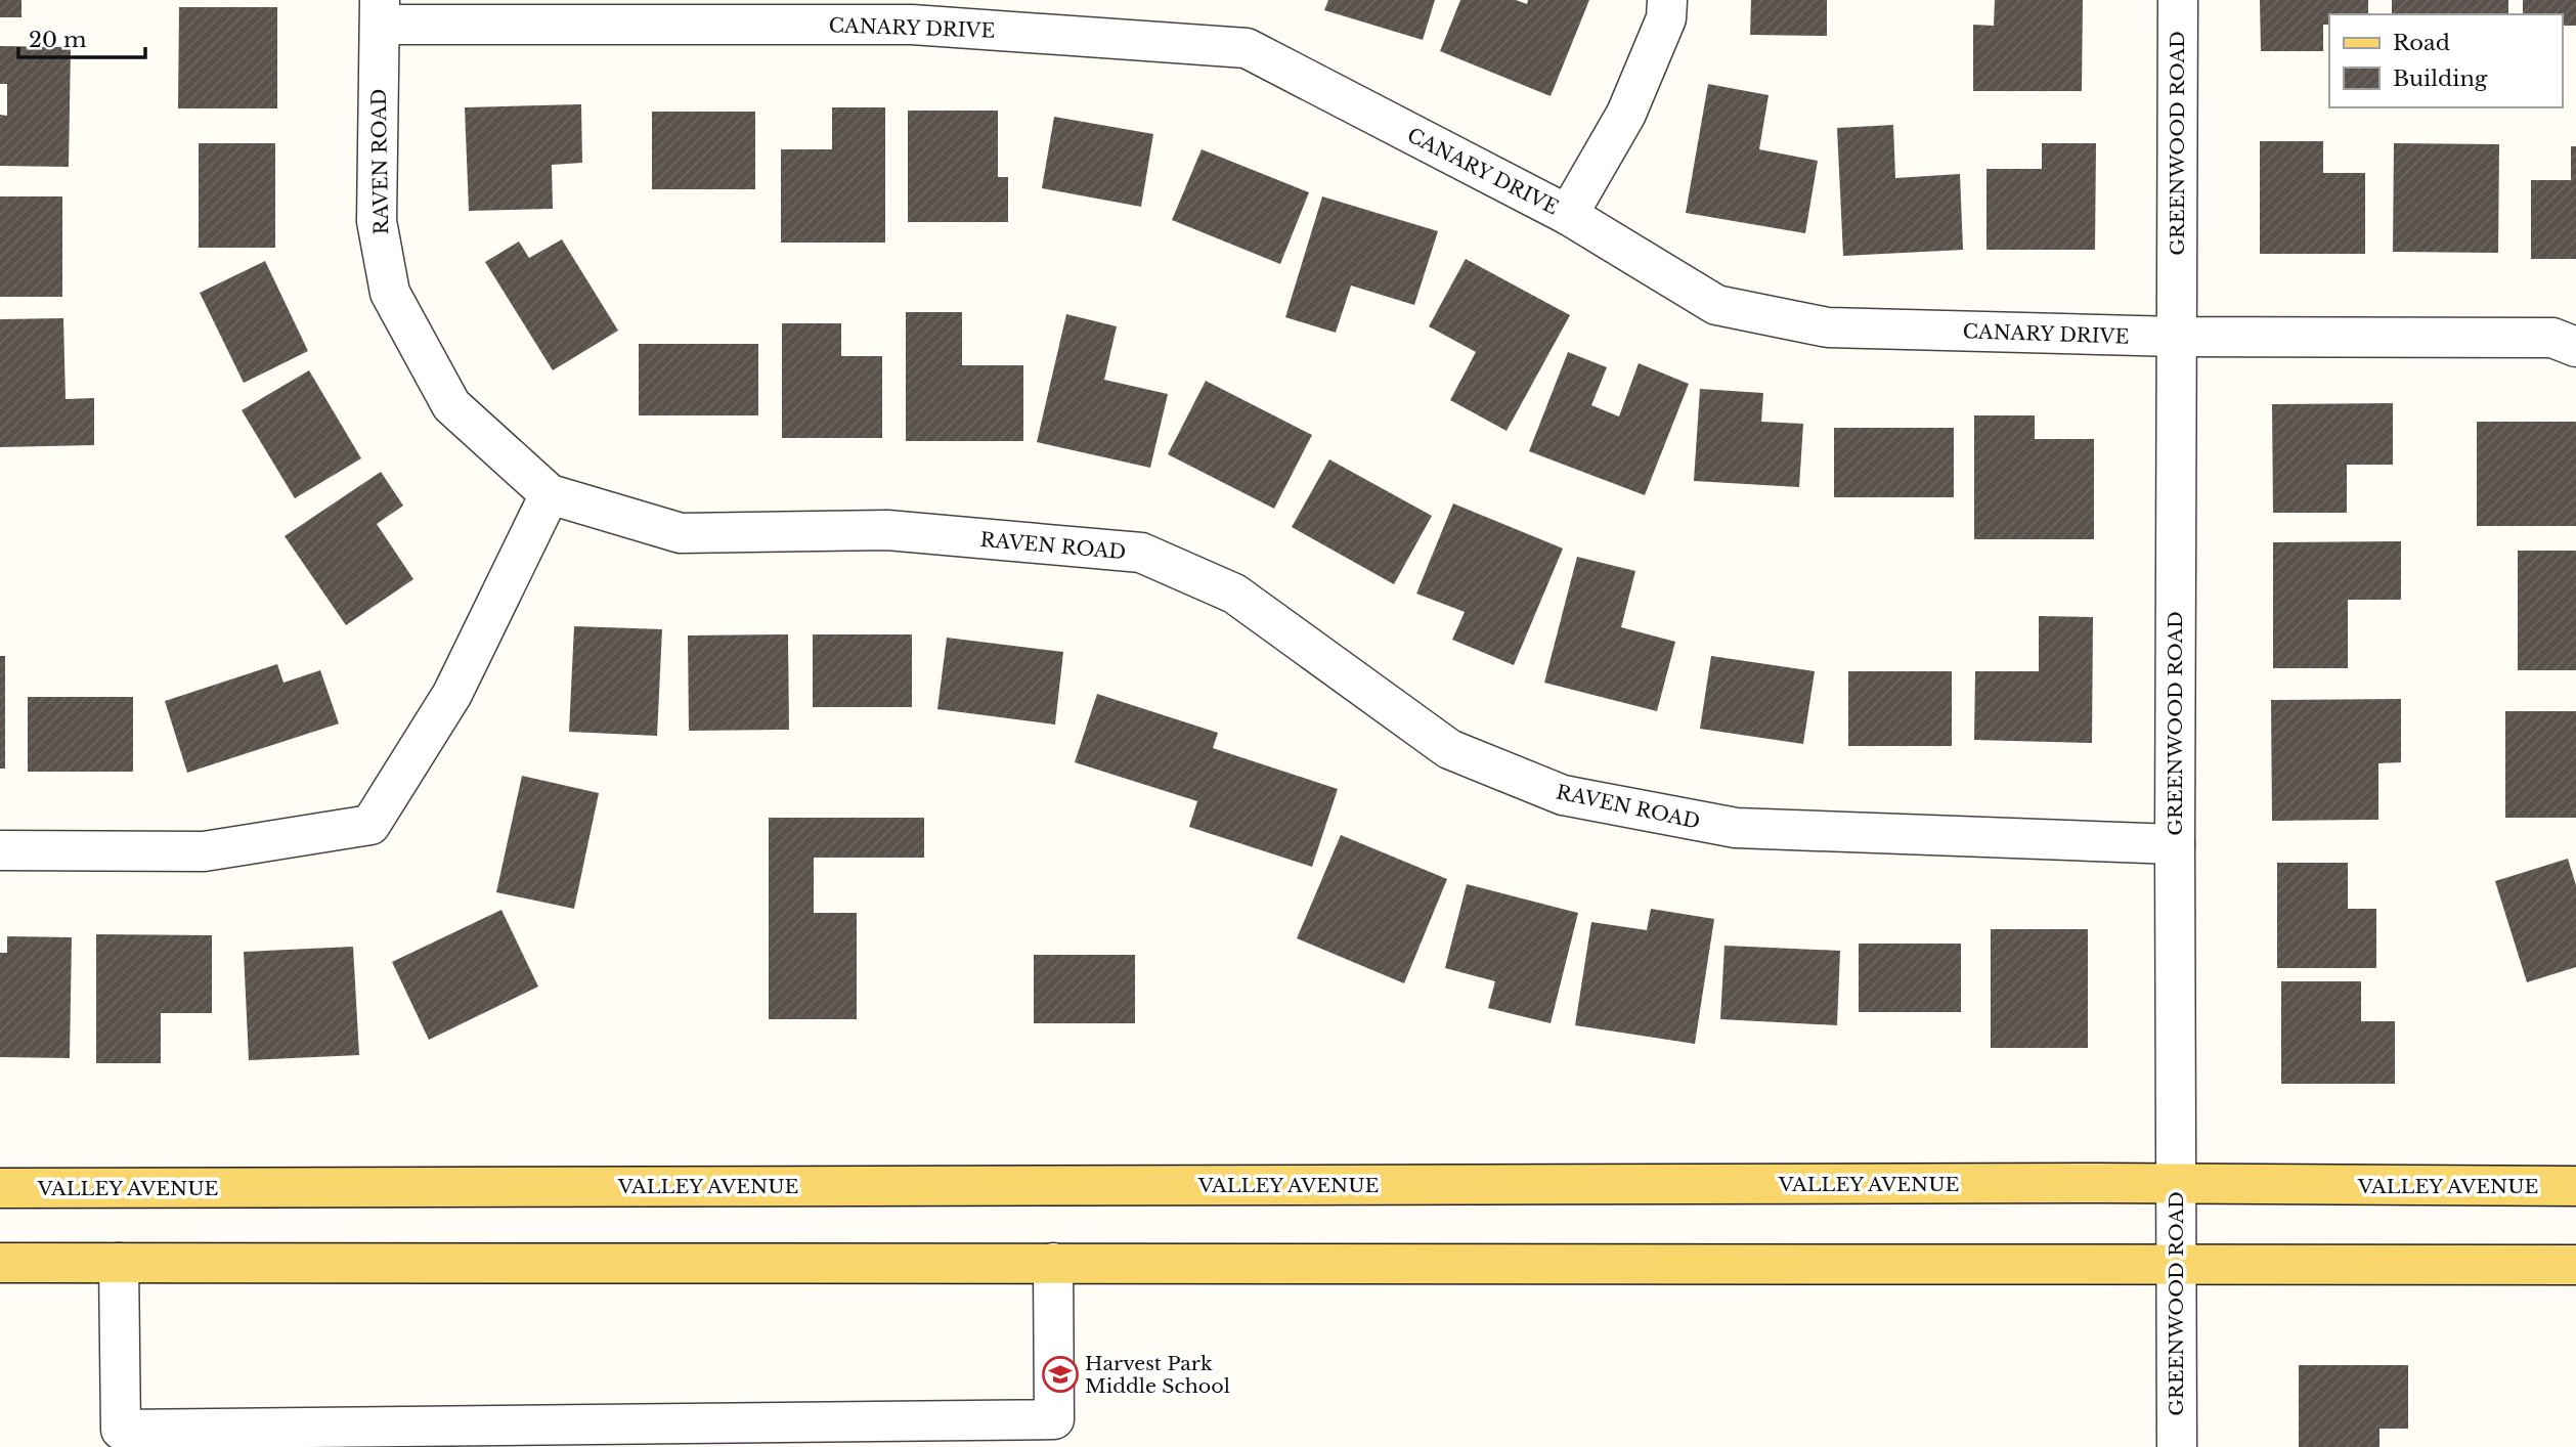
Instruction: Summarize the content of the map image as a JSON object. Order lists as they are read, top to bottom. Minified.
{"streets":{"main road":["VALLEY AVENUE"],"street":["CANARY DRIVE","GREENWOOD ROAD","RAVEN ROAD"]},"crossings":[["CANARY DRIVE","GREENWOOD ROAD"],["CANARY DRIVE","RAVEN ROAD"],["GREENWOOD ROAD","RAVEN ROAD"],["GREENWOOD ROAD","VALLEY AVENUE"]],"places":{"school or university":["Harvest Park Middle School"]},"legend":["Road","Building"],"scale_bar":"20 m"}
